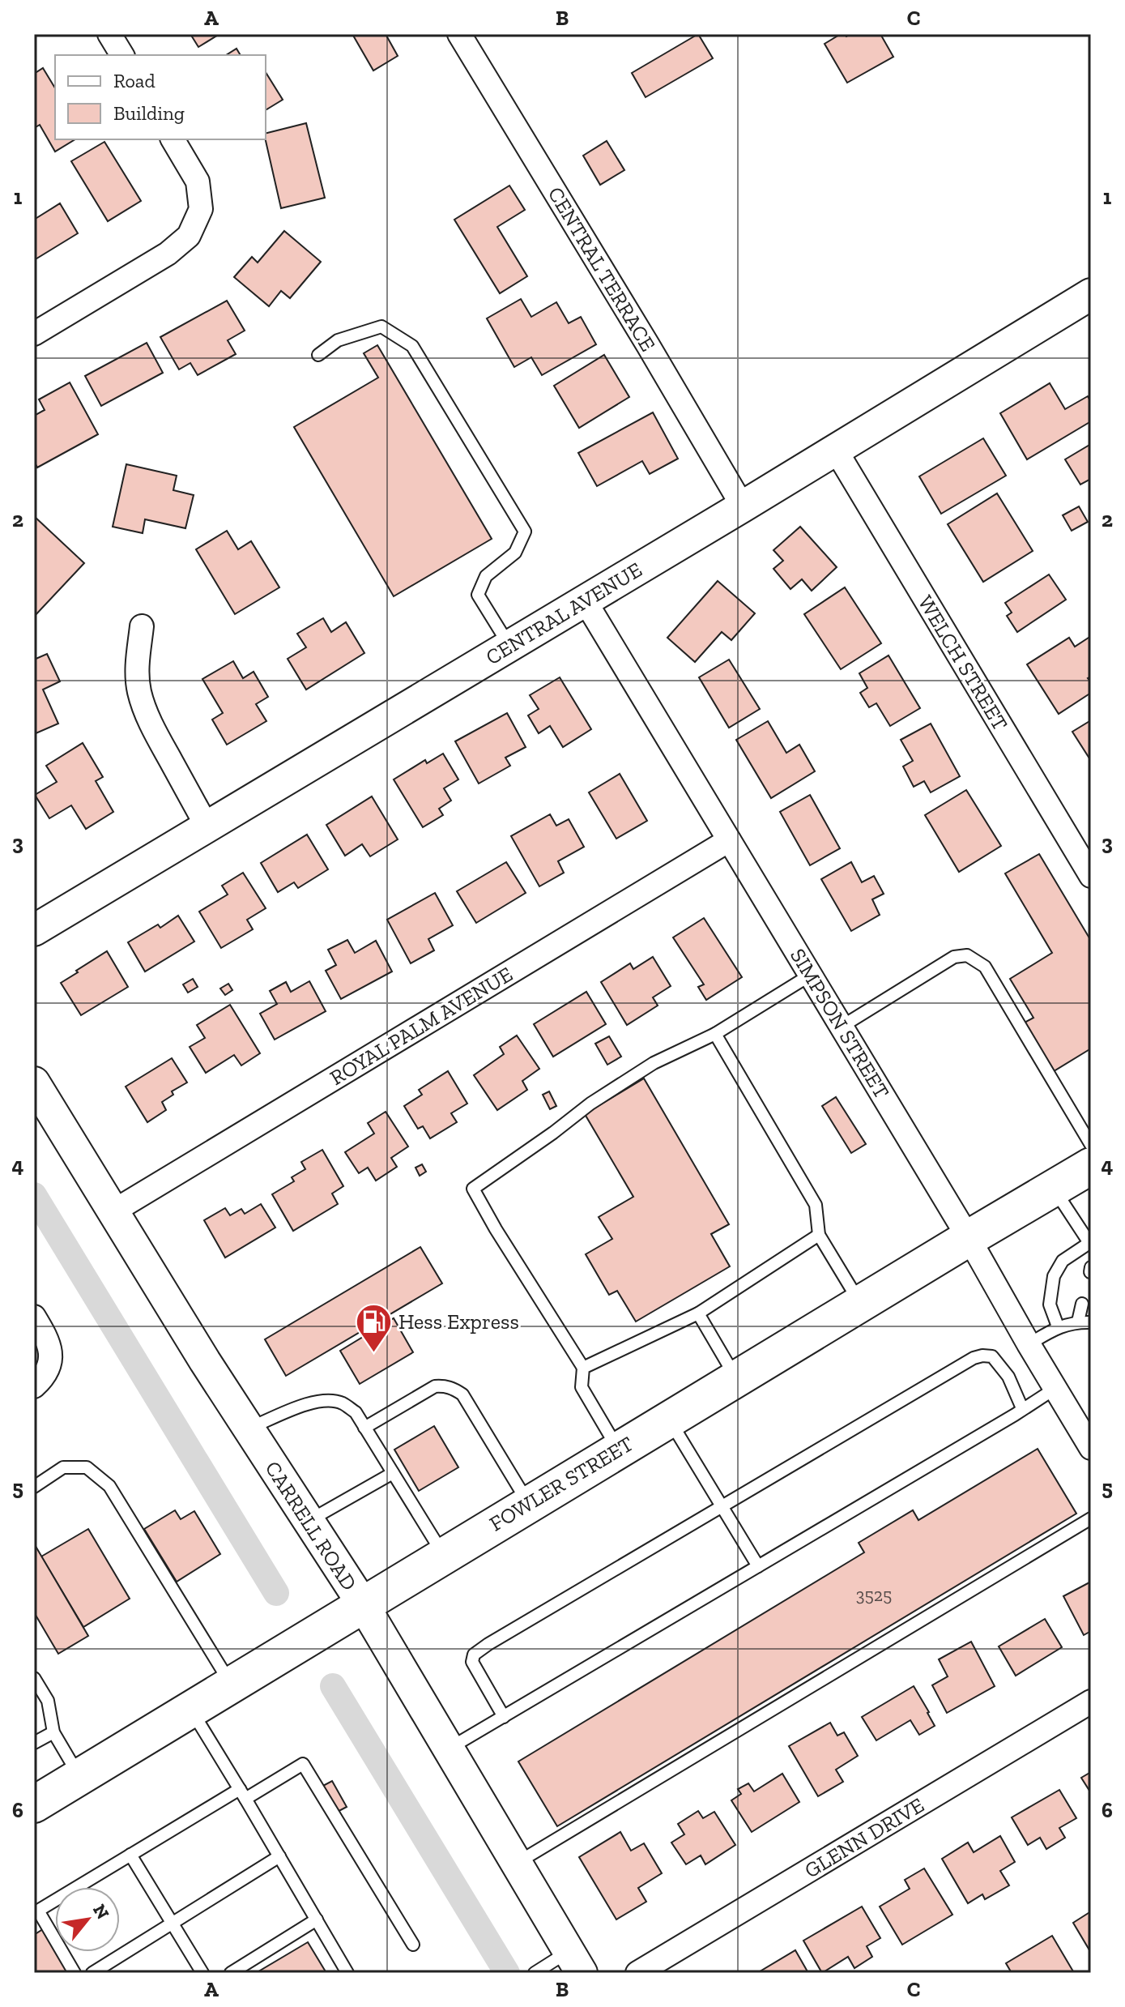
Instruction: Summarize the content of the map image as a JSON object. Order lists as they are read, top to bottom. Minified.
{"streets":{"main road":["FOWLER STREET"],"street":["CENTRAL TERRACE","CENTRAL AVENUE","WELCH STREET","SIMPSON STREET","ROYAL PALM AVENUE","CARRELL ROAD","GLENN DRIVE"]},"crossings":[["CENTRAL TERRACE","CENTRAL AVENUE"],["CENTRAL AVENUE","WELCH STREET"],["CENTRAL AVENUE","SIMPSON STREET"],["SIMPSON STREET","ROYAL PALM AVENUE"],["SIMPSON STREET","FOWLER STREET"],["ROYAL PALM AVENUE","CARRELL ROAD"],["FOWLER STREET","CARRELL ROAD"]],"places":{"fuel station":["Hess Express"]},"house_numbers":["3525"],"legend":["Road","Building"],"north":"top right","grid":{"columns":["A","B","C"],"rows":["1","2","3","4","5","6"]}}
